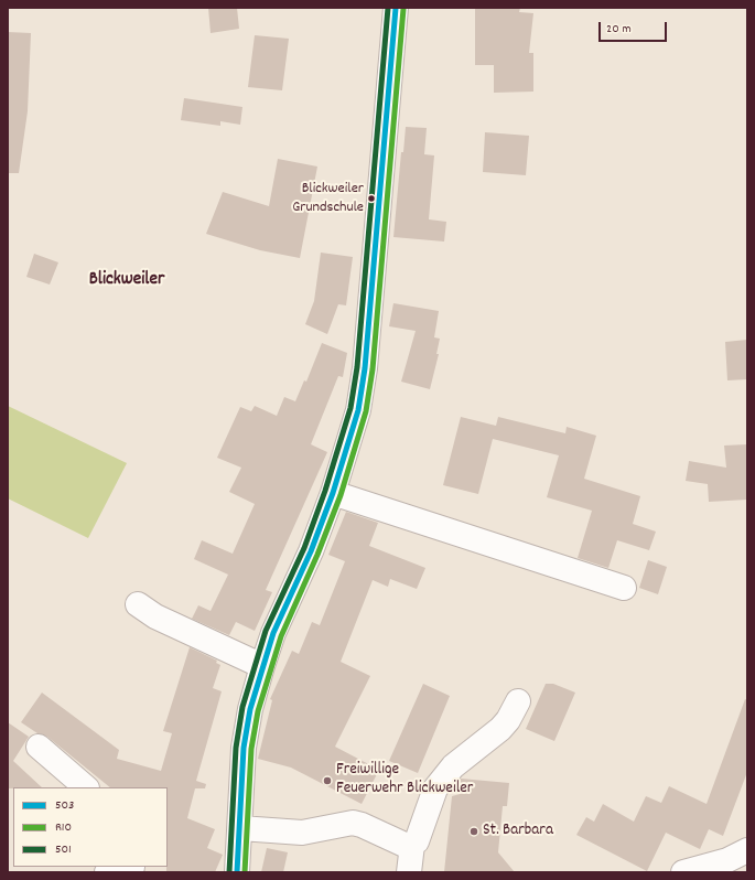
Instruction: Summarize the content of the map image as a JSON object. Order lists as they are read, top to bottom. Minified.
{"districts":["Blickweiler"],"places":["Blickweiler Grundschule","Freiwillige Feuerwehr Blickweiler","St. Barbara"],"lines":["transit line 503","transit line 501","transit line R10"],"legend":["503","R10","501"],"scale_bar":"20 m"}
